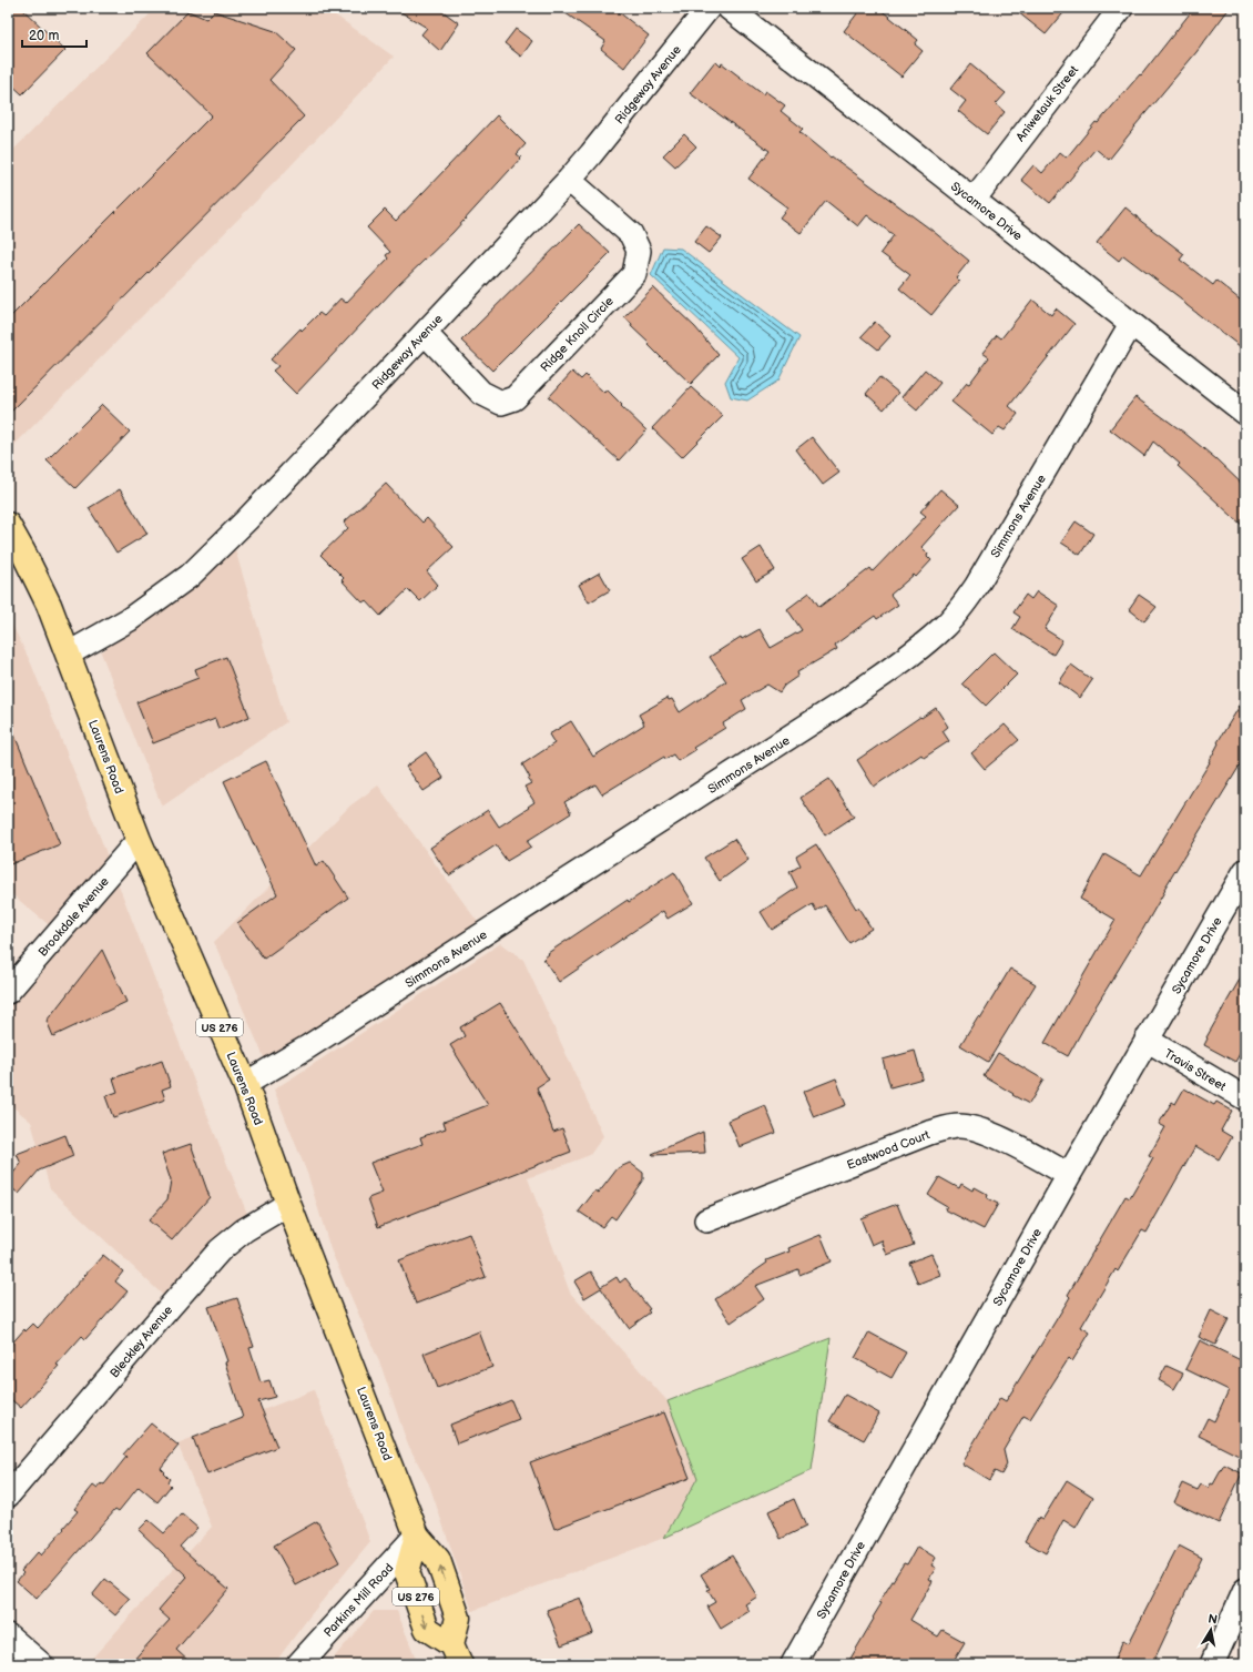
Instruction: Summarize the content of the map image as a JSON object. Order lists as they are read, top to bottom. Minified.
{"streets":{"main road":["Laurens Road","US 276"],"street":["Ridgeway Avenue","Aniwetauk Street","Sycamore Drive","Ridge Knoll Circle","Simmons Avenue","Brookdale Avenue","Travis Street","Eastwood Court","Bleckley Avenue","Parkins Mill Road"]},"crossings":[["Ridgeway Avenue","Ridge Knoll Circle"],["Ridgeway Avenue","Laurens Road"],["Aniwetauk Street","Sycamore Drive"],["Sycamore Drive","Simmons Avenue"],["Sycamore Drive","Travis Street"],["Sycamore Drive","Eastwood Court"],["Simmons Avenue","Laurens Road"],["Laurens Road","Brookdale Avenue"],["Laurens Road","Bleckley Avenue"],["Laurens Road","Parkins Mill Road"]],"scale_bar":"20 m","north":"top"}
